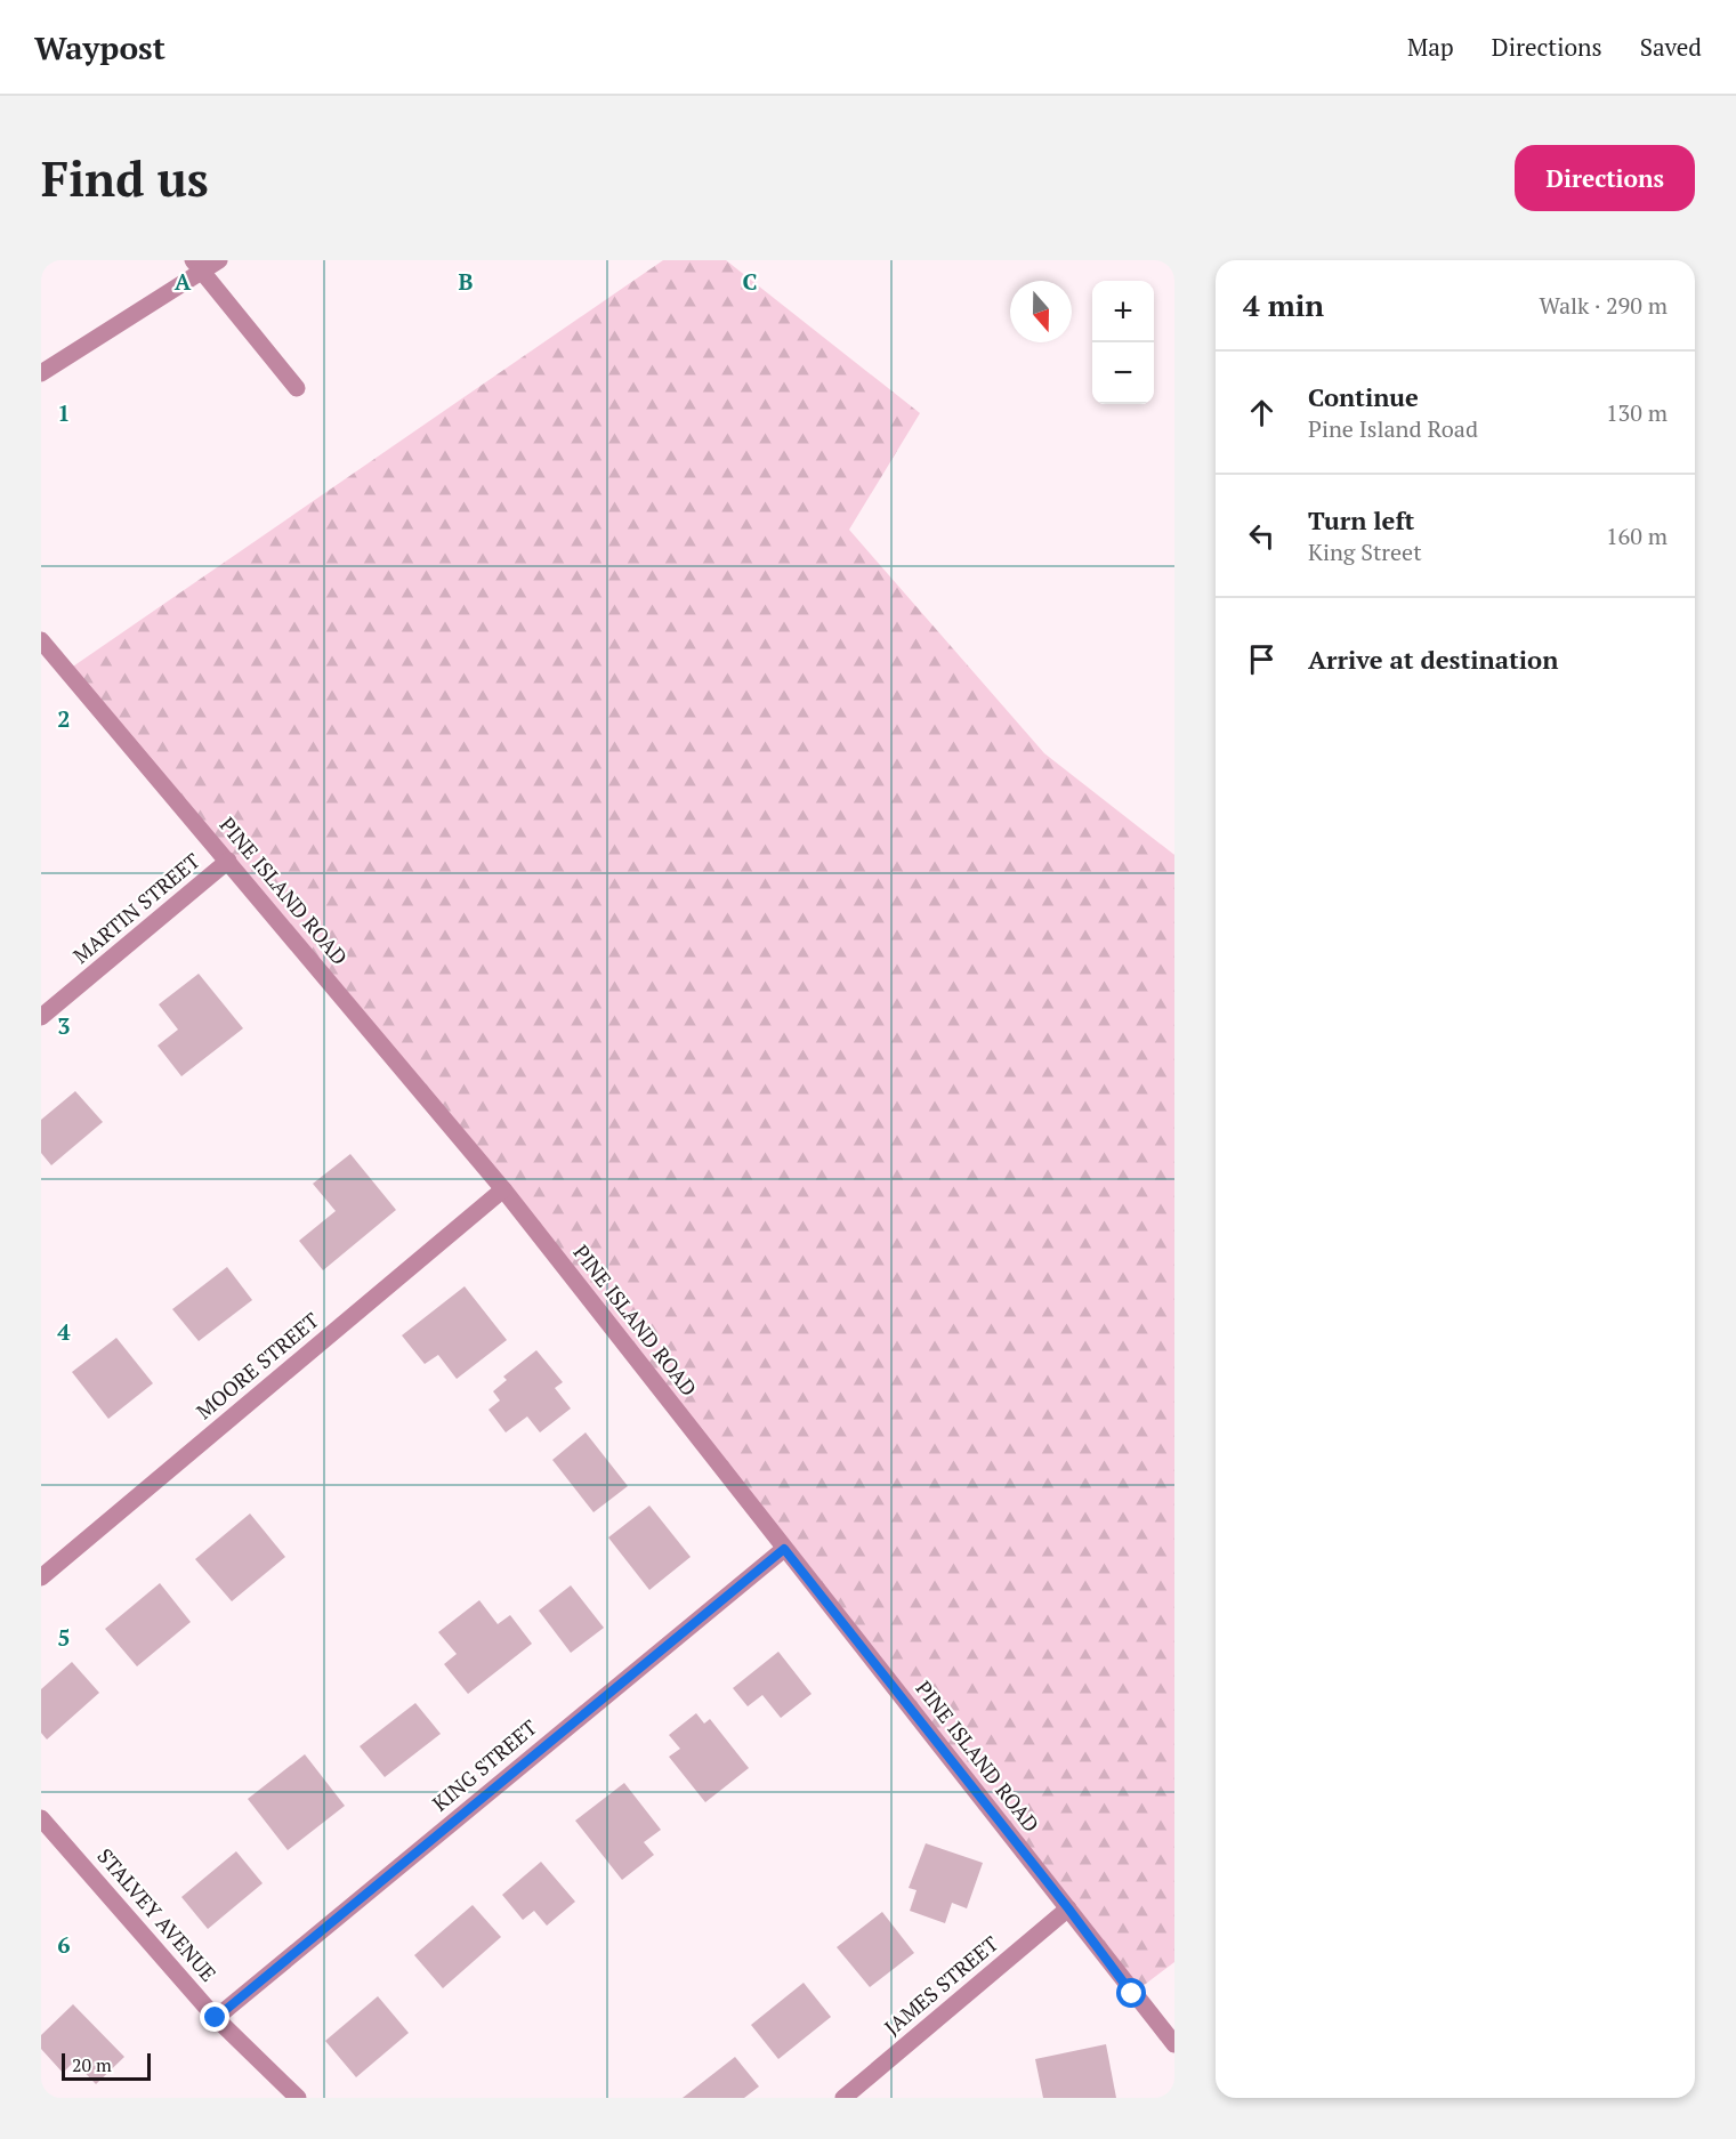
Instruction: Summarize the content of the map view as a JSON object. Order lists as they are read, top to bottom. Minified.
{"streets":{"street":["PINE ISLAND ROAD","MARTIN STREET","MOORE STREET","KING STREET","STALVEY AVENUE","JAMES STREET"]},"crossings":[["PINE ISLAND ROAD","MARTIN STREET"],["PINE ISLAND ROAD","MOORE STREET"],["PINE ISLAND ROAD","KING STREET"],["PINE ISLAND ROAD","JAMES STREET"],["KING STREET","STALVEY AVENUE"]],"scale_bar":"20 m","north":"bottom","page":{"header":"Waypost","nav":["Map","Directions","Saved"],"buttons":"Directions","title":"Find us","heading":["4 min","Walk · 290 m"],"map_buttons":["+","−"],"list":[["Continue","Pine Island Road","130 m"],["Turn left","King Street","160 m"],"Arrive at destination"],"scale":"20 m"},"grid":{"columns":["A","B","C"],"rows":["1","2","3","4","5","6"]}}
